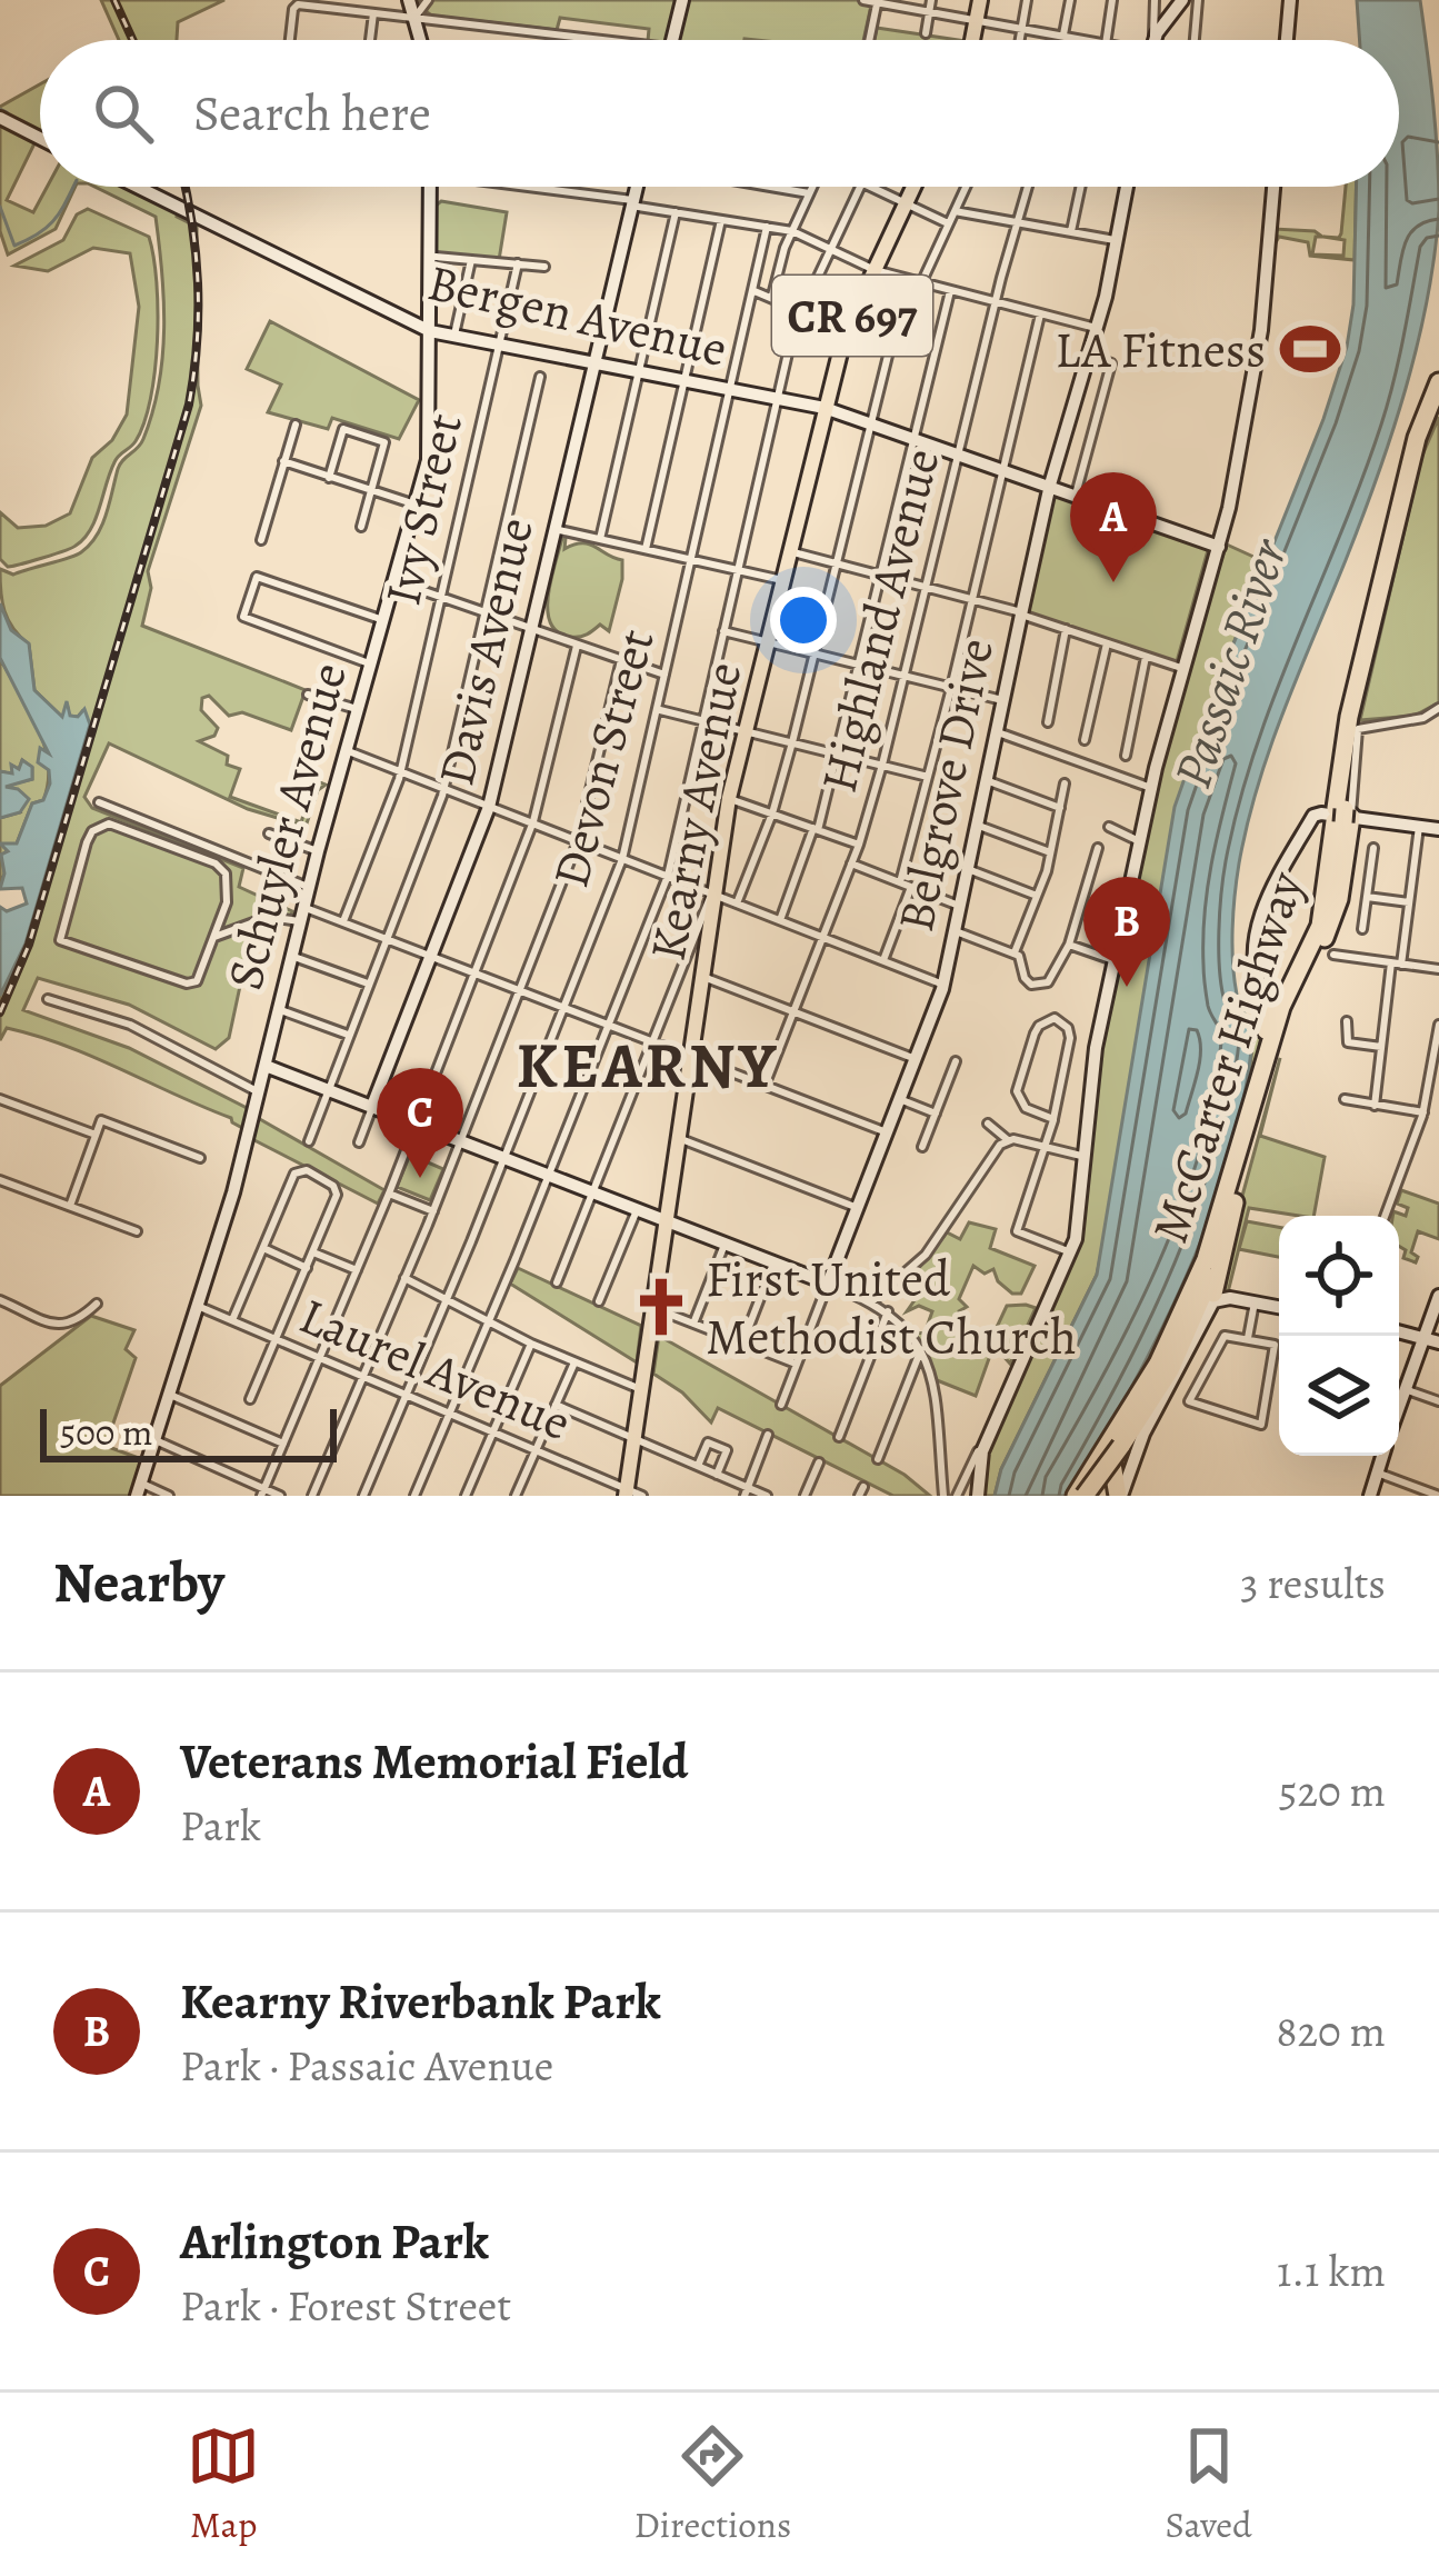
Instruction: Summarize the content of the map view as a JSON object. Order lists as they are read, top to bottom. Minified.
{"streets":{"highway":["McCarter Highway"],"main road":["CR 697","Kearny Avenue"],"street":["Bergen Avenue","Ivy Street","Highland Avenue","Davis Avenue","Devon Street","Belgrove Drive","Schuyler Avenue","Laurel Avenue"]},"crossings":[["Bergen Avenue","Ivy Street"],["Bergen Avenue","Highland Avenue"],["Bergen Avenue","Davis Avenue"],["Bergen Avenue","Devon Street"],["Bergen Avenue","Belgrove Drive"],["Bergen Avenue","Kearny Avenue"],["Bergen Avenue","Schuyler Avenue"],["Devon Street","Laurel Avenue"],["Kearny Avenue","Laurel Avenue"],["Schuyler Avenue","Laurel Avenue"]],"districts":["KEARNY"],"water":["Passaic River"],"places":{"sports":["LA Fitness"],"church":["First United Methodist Church"]},"scale_bar":"500 m","page":{"search":"Search here","pins":["A","B","C"],"scale":"500 m","heading":["Nearby","3 results"],"list":[{"mark":"A","name":"Veterans Memorial Field","note":"Park","value":"520 m"},{"mark":"B","name":"Kearny Riverbank Park","note":"Park · Passaic Avenue","value":"820 m"},{"mark":"C","name":"Arlington Park","note":"Park · Forest Street","value":"1.1 km"}],"nav":["Map","Directions","Saved"]}}
